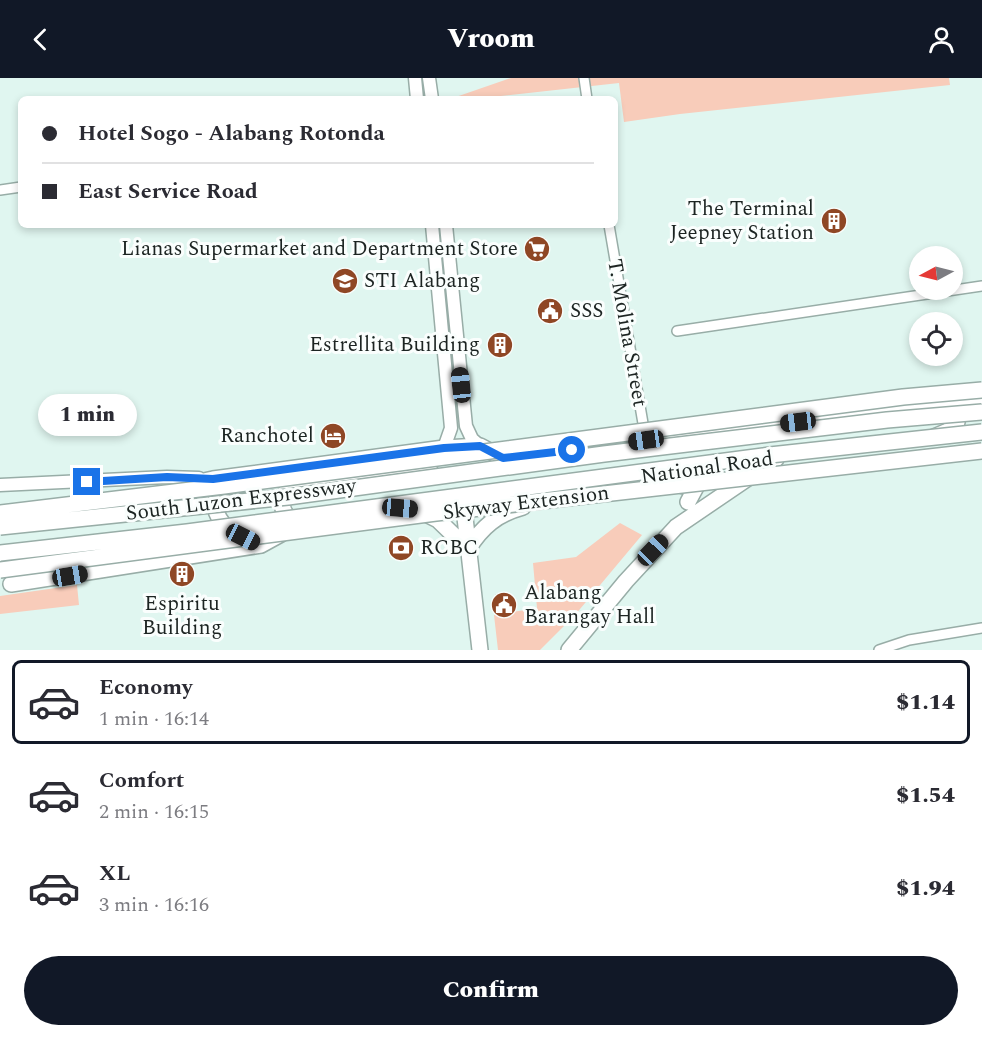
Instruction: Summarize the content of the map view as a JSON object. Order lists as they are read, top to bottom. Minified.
{"streets":{"highway":["National Road","South Luzon Expressway","Skyway Extension"],"street":["T. Molina Street"]},"crossings":[["T. Molina Street","National Road"],["National Road","South Luzon Expressway"]],"places":{"building":["The Terminal Jeepney Station","Estrellita Building","Espiritu Building"],"supermarket":["Lianas Supermarket and Department Store"],"school or university":["STI Alabang"],"public building":["SSS","Alabang Barangay Hall"],"hotel":["Ranchotel"],"bank":["RCBC"]},"north":"left","page":{"header":"Vroom","banner":["Hotel Sogo - Alabang Rotonda","East Service Road"],"bubble":"1 min","list":[{"name":"Economy","note":"1 min · 16:14","value":"$1.14"},{"name":"Comfort","note":"2 min · 16:15","value":"$1.54"},{"name":"XL","note":"3 min · 16:16","value":"$1.94"}],"buttons":"Confirm"}}
